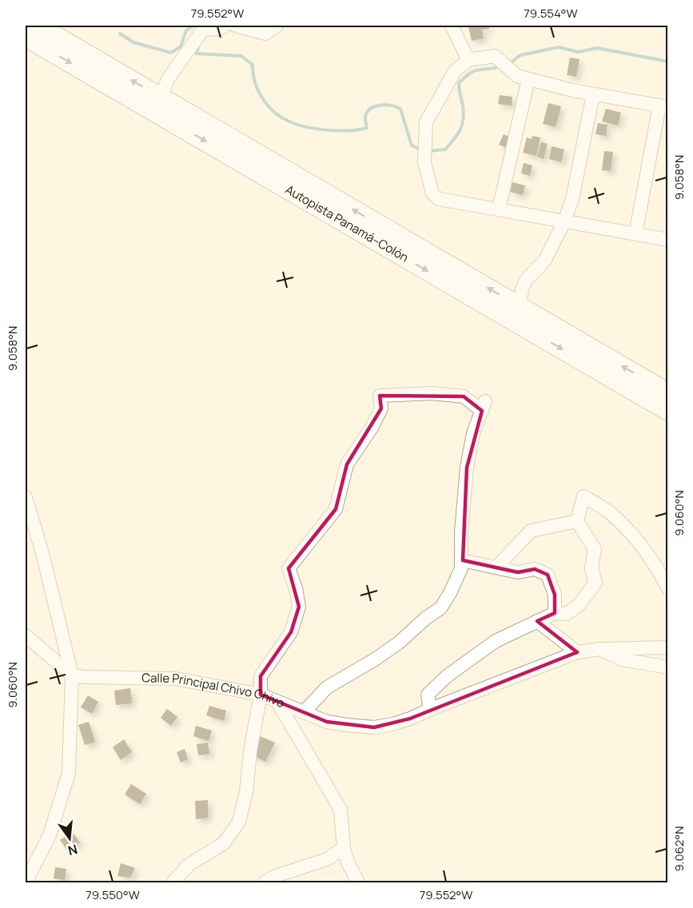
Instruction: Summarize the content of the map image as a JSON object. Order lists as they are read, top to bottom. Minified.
{"streets":{"highway":["Autopista Panamá–Colón"],"street":["Calle Principal Chivo Chivo"]},"north":"bottom","coordinates":["79.552°W","79.554°W","9.058°N","9.060°N","9.062°N","79.550°W"]}
